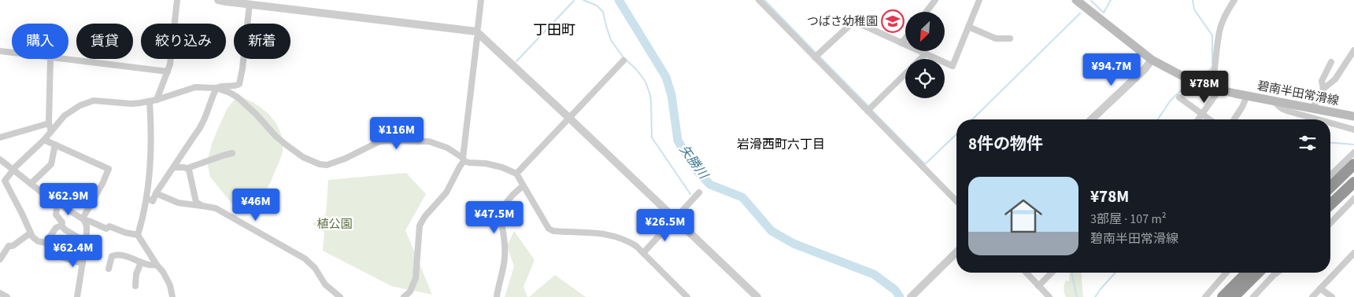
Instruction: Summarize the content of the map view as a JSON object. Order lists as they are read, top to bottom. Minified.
{"streets":{"main road":["碧南半田常滑線"]},"districts":["丁田町","岩滑西町六丁目"],"water":["矢勝川"],"parks":["植公園"],"places":{"school or university":["つばさ幼稚園"]},"north":"bottom left","page":{"chip":["購入","賃貸","絞り込み","新着"],"price":["¥94.7M","¥78M","¥116M","¥62.9M","¥46M","¥47.5M","¥26.5M","¥62.4M"],"heading":"8件の物件","list":[{"name":"¥78M","note":"3部屋 · 107 m² · 碧南半田常滑線"}]}}
